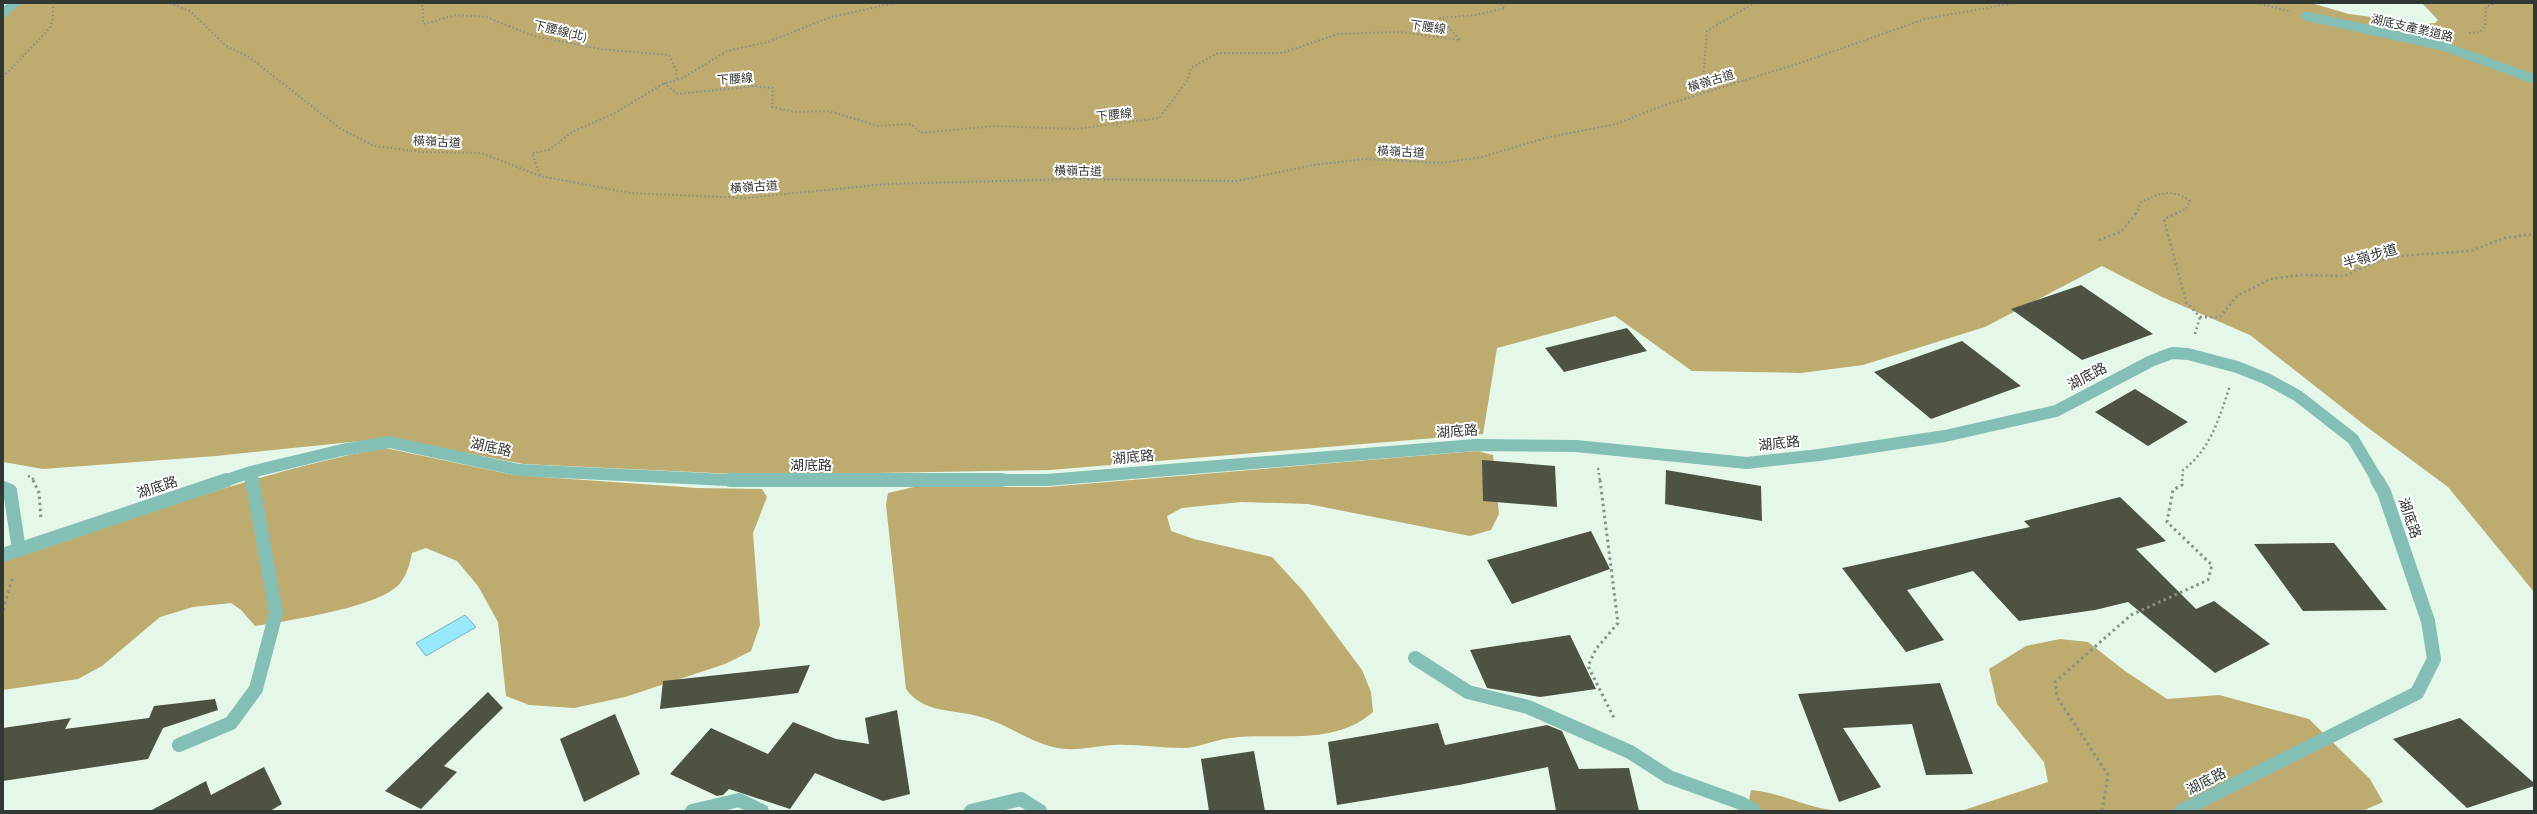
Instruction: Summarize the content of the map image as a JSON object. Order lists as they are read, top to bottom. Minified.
{"streets":{"street":["湖底支產業道路","湖底路"],"path":["下腰線","下腰線(北)","橫嶺古道","半嶺步道"]}}
